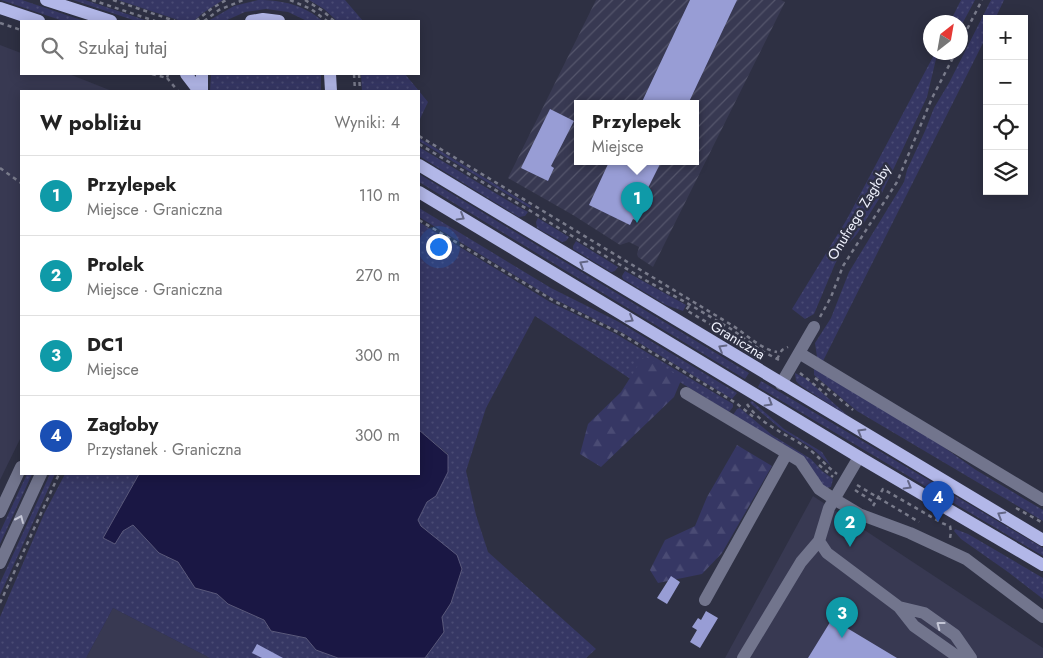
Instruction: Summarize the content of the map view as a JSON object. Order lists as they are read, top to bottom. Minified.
{"streets":{"main road":["Graniczna"],"path":["Onufrego Zagłoby"]},"north":"top right","page":{"map_buttons":["+","−"],"search":"Szukaj tutaj","heading":["W pobliżu","Wyniki: 4"],"popup":["Przylepek","Miejsce"],"list":[{"mark":"1","name":"Przylepek","note":"Miejsce · Graniczna","value":"110 m"},{"mark":"2","name":"Prolek","note":"Miejsce · Graniczna","value":"270 m"},{"mark":"3","name":"DC1","note":"Miejsce","value":"300 m"},{"mark":"4","name":"Zagłoby","note":"Przystanek · Graniczna","value":"300 m"}],"pins":["1","4","2","3"]}}
